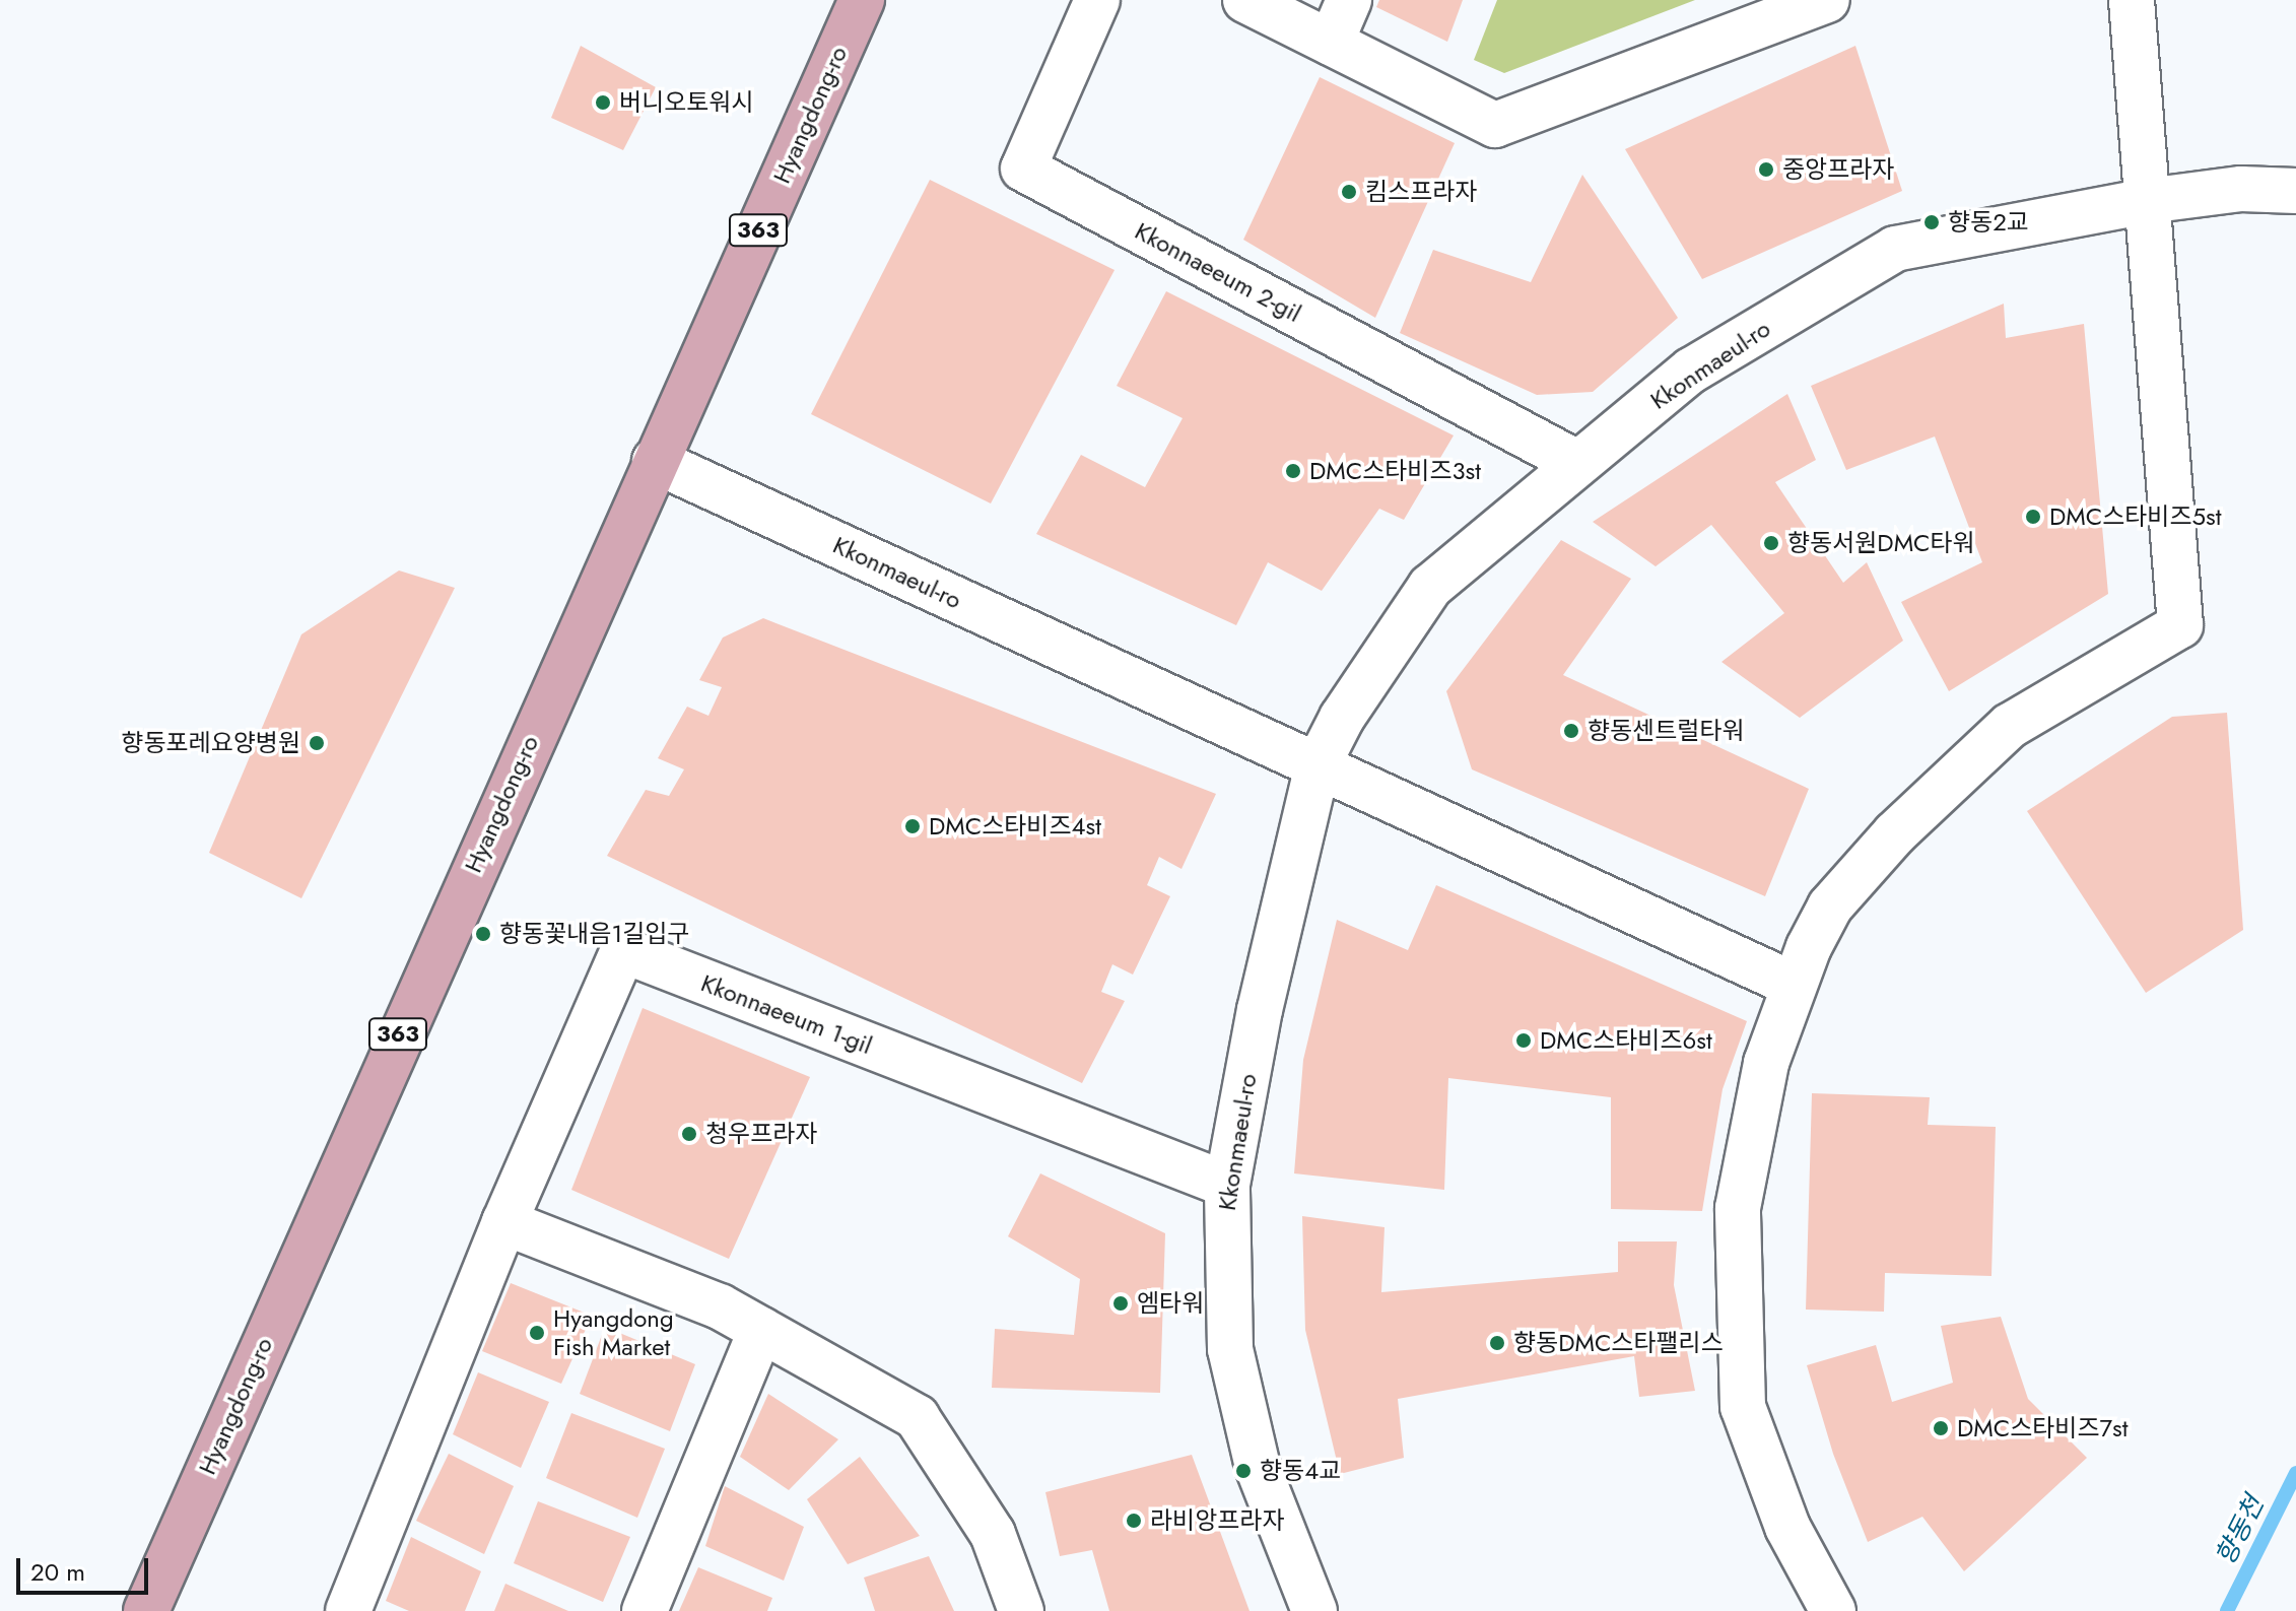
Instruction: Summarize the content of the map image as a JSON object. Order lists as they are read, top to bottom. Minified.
{"streets":{"main road":["Hyangdong-ro","363"],"street":["Kkonnaeeum 2-gil","Kkonmaeul-ro","Kkonnaeeum 1-gil"]},"crossings":[["Hyangdong-ro","Kkonmaeul-ro"],["Kkonnaeeum 2-gil","Kkonmaeul-ro"],["Kkonmaeul-ro","Kkonnaeeum 1-gil"]],"water":["향동천"],"places":["버니오토워시","중앙프라자","킴스프라자","향동2교","DMC스타비즈3st","DMC스타비즈5st","향동서원DMC타워","향동센트럴타워","향동포레요양병원","DMC스타비즈4st","향동꽃내음1길입구","DMC스타비즈6st","청우프라자","엠타워","Hyangdong Fish Market","향동DMC스타팰리스","DMC스타비즈7st","향동4교","라비앙프라자"],"scale_bar":"20 m"}
